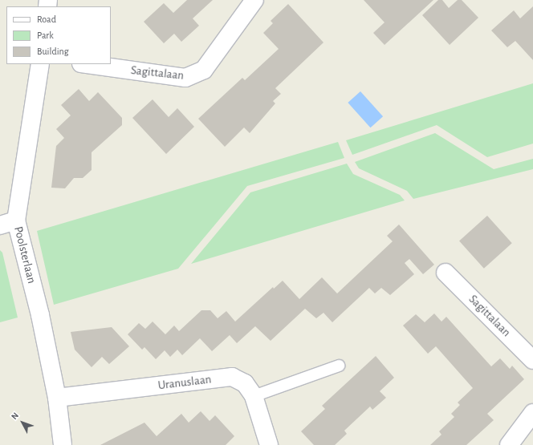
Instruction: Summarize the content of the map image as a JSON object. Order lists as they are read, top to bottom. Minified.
{"streets":{"street":["Sagittalaan","Poolsterlaan","Uranuslaan"]},"crossings":[["Poolsterlaan","Uranuslaan"]],"legend":["Road","Park","Building"],"north":"top left"}
